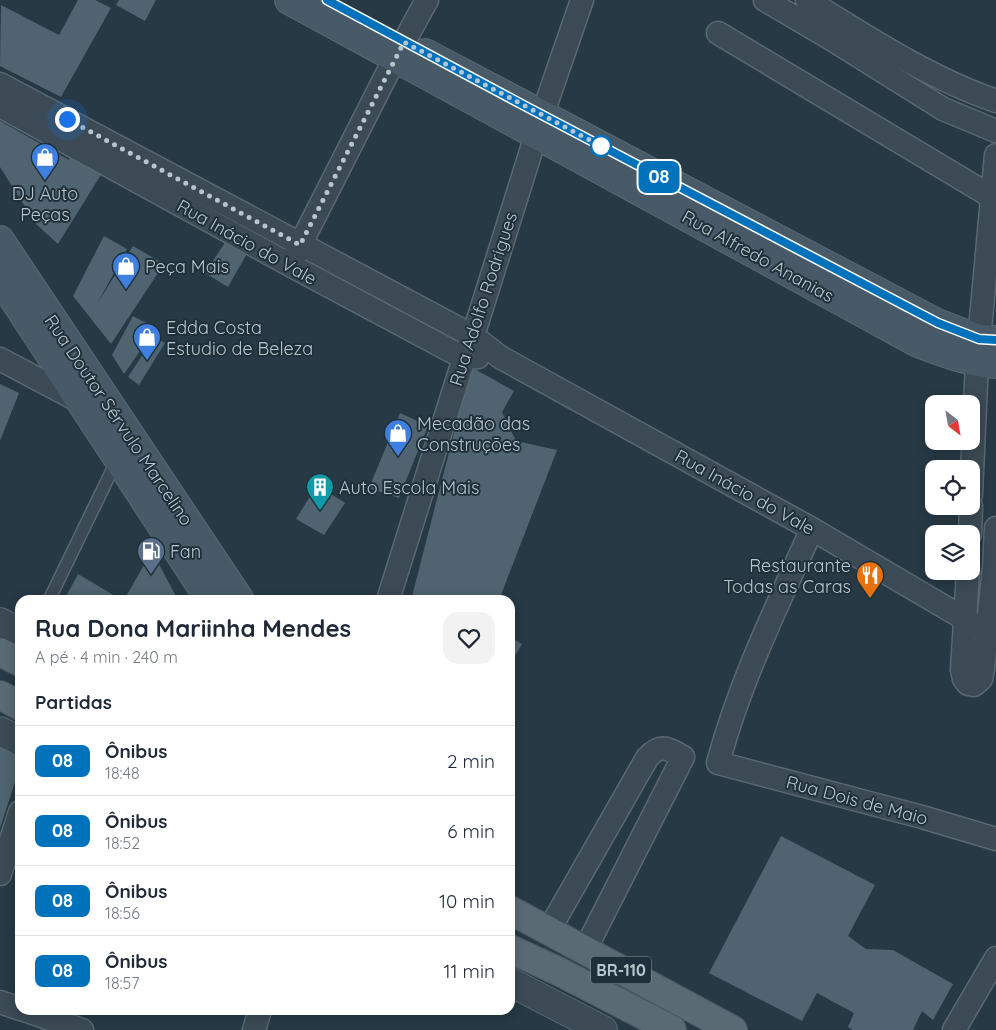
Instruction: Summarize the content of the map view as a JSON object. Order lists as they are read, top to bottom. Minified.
{"streets":{"main road":["Rua Alfredo Ananias","Rua Doutor Sérvulo Marcelino","BR-110"],"street":["Rua Inácio do Vale","Rua Adolfo Rodrigues","Rua Dois de Maio"]},"crossings":[["Rua Inácio do Vale","Rua Adolfo Rodrigues"],["Rua Alfredo Ananias","Rua Adolfo Rodrigues"],["Rua Dois de Maio","BR-110"]],"places":{"shop":["DJ Auto Peças","Peça Mais","Edda Costa Estudio de Beleza","Mecadão das Construções"],"building":["Auto Escola Mais"],"fuel station":["Fan"],"restaurant":["Restaurante Todas as Caras"]},"lines":["bus line 08"],"north":"bottom right","page":{"on_map":"08","heading":[["Rua Dona Mariinha Mendes","A pé · 4 min · 240 m"],"Partidas"],"list":[{"mark":"08","name":"Ônibus","note":"18:48","value":"2 min"},{"mark":"08","name":"Ônibus","note":"18:52","value":"6 min"},{"mark":"08","name":"Ônibus","note":"18:56","value":"10 min"},{"mark":"08","name":"Ônibus","note":"18:57","value":"11 min"}]}}
